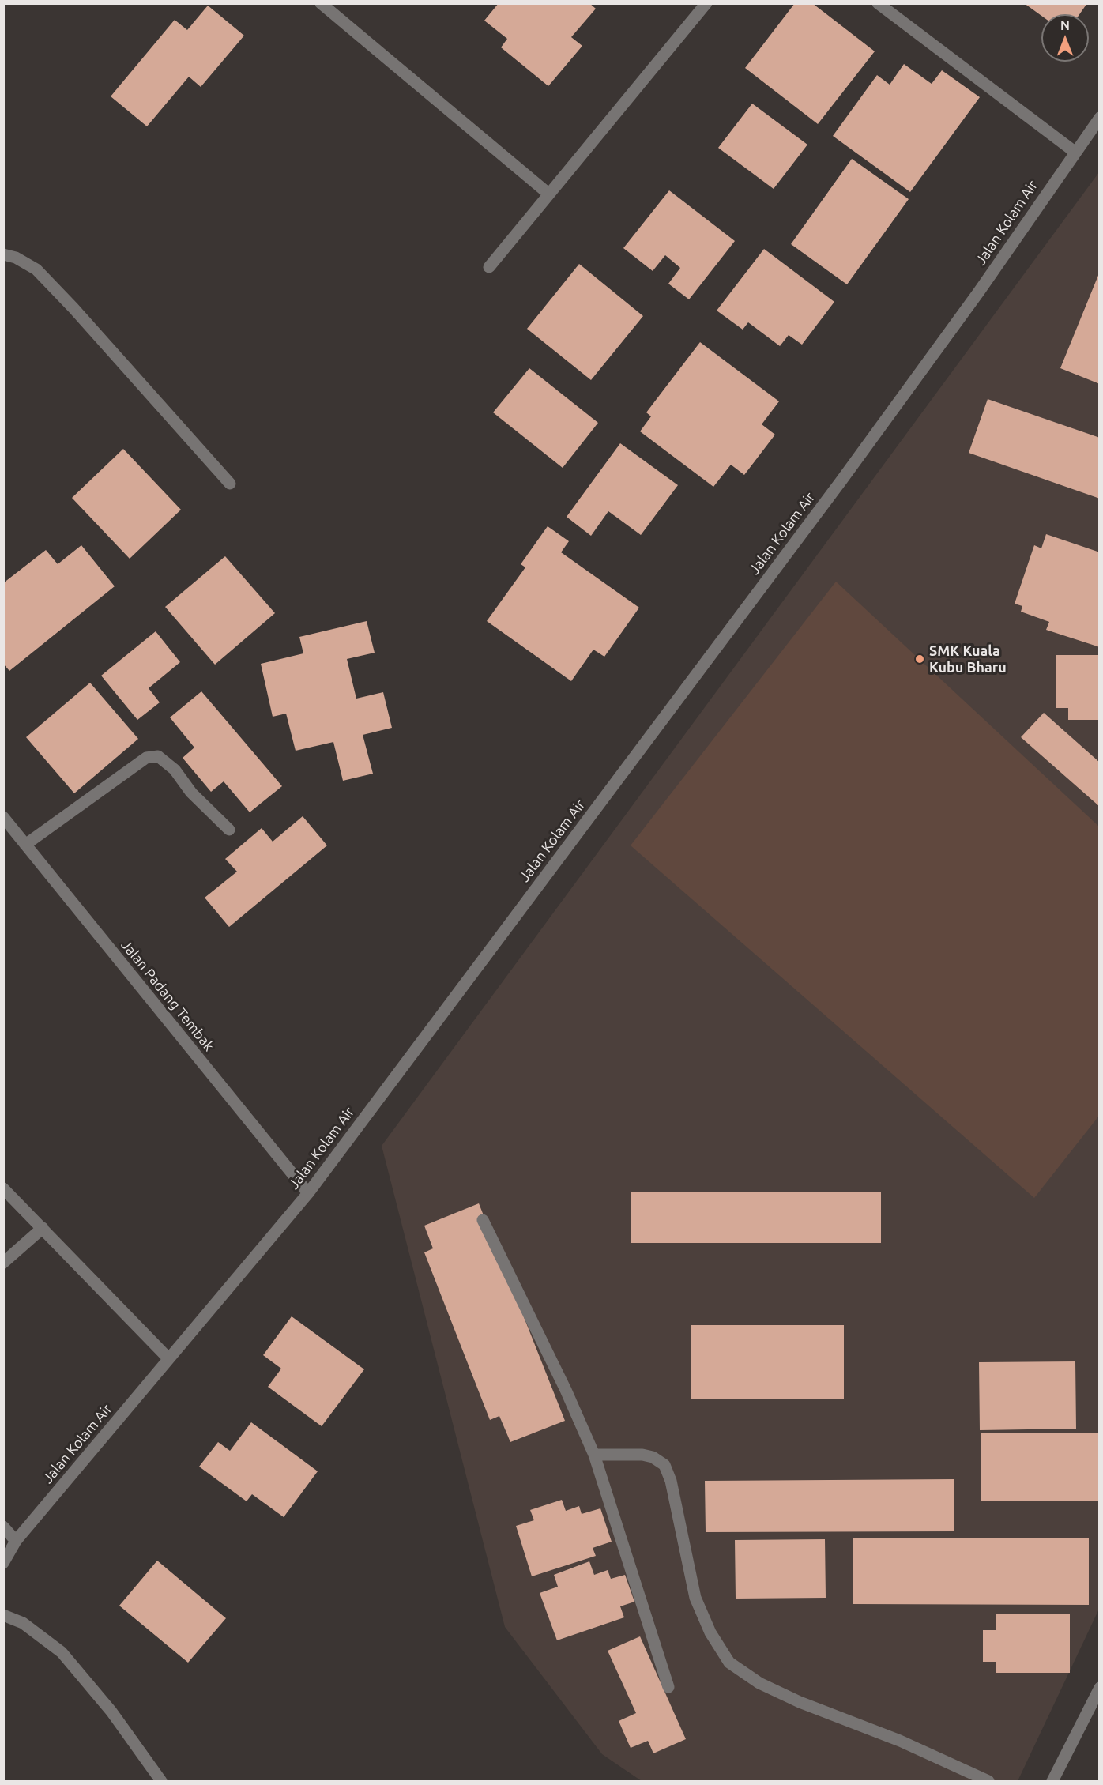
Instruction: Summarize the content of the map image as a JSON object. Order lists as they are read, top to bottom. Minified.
{"streets":{"street":["Jalan Kolam Air","Jalan Padang Tembak"]},"crossings":[["Jalan Kolam Air","Jalan Padang Tembak"]],"places":["SMK Kuala Kubu Bharu"],"north":"top"}
